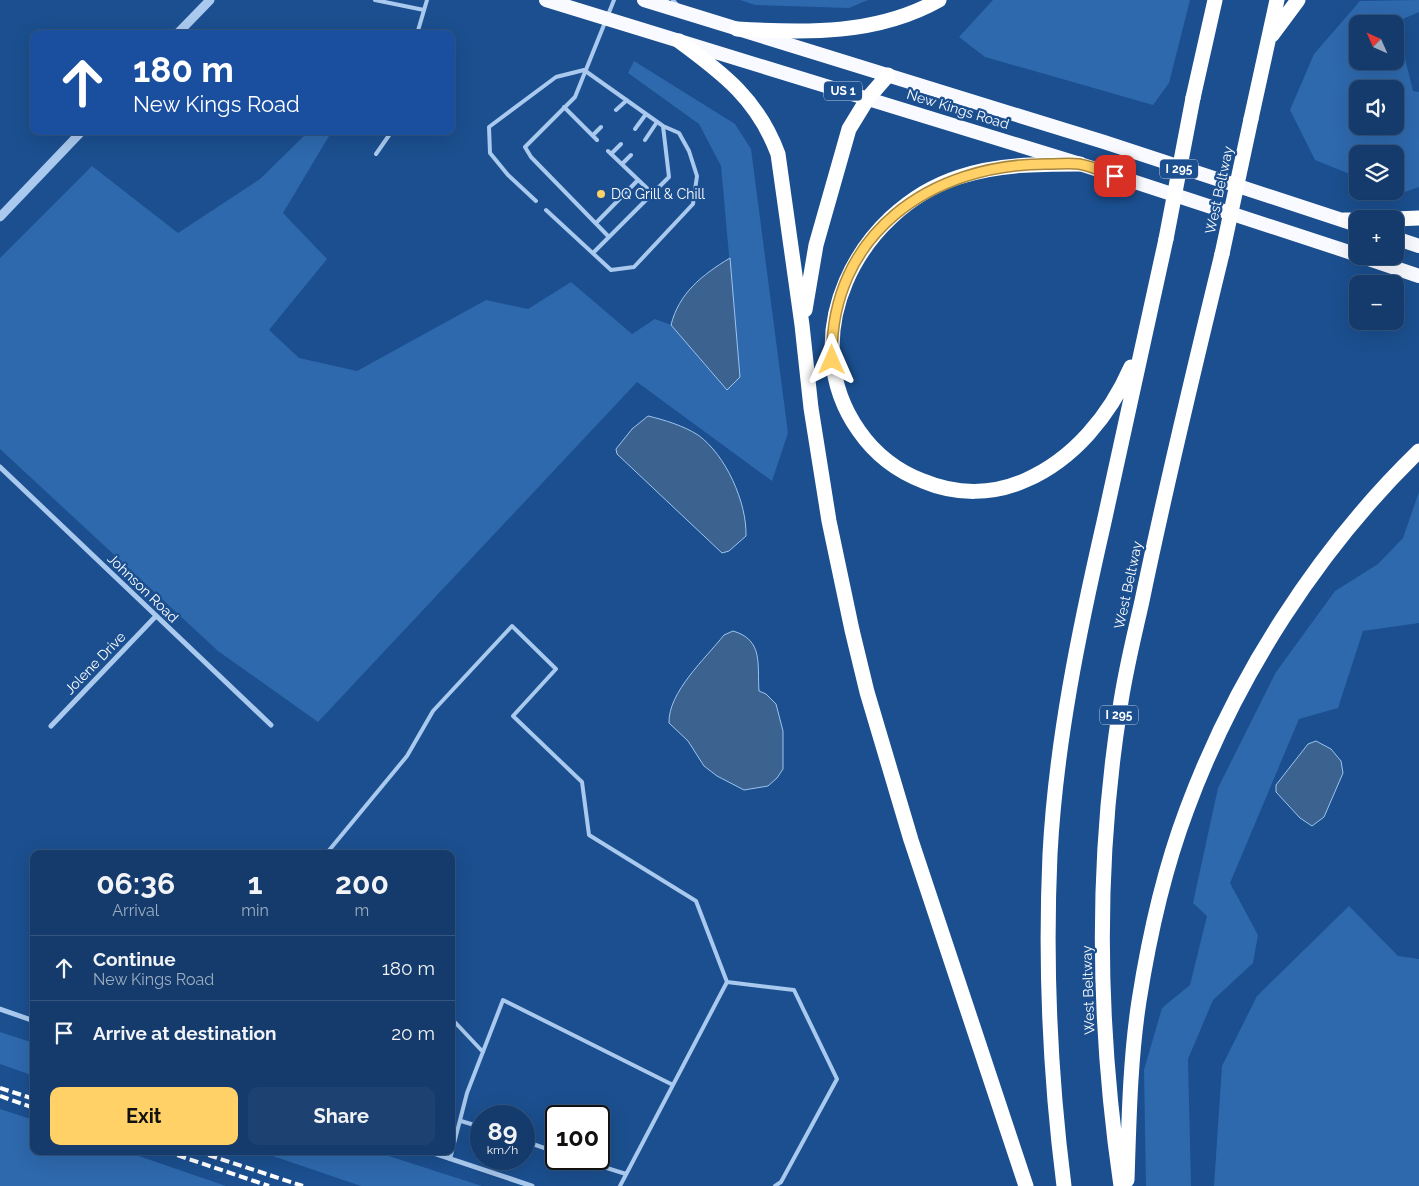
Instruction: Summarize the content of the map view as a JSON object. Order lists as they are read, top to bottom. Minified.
{"streets":{"highway":["US 1","New Kings Road","I 295","West Beltway"],"street":["Johnson Road","Jolene Drive"]},"crossings":[["Johnson Road","Jolene Drive"]],"places":["DQ Grill & Chill"],"north":"top left","page":{"map_buttons":["+","−"],"turn":["180 m","New Kings Road"],"eta":["06:36","Arrival","1","min","200","m"],"list":[{"name":"Continue","note":"New Kings Road","value":"180 m"},{"name":"Arrive at destination","value":"20 m"}],"buttons":["Exit","Share"],"speed":"89 km/h","limit":"100"}}
